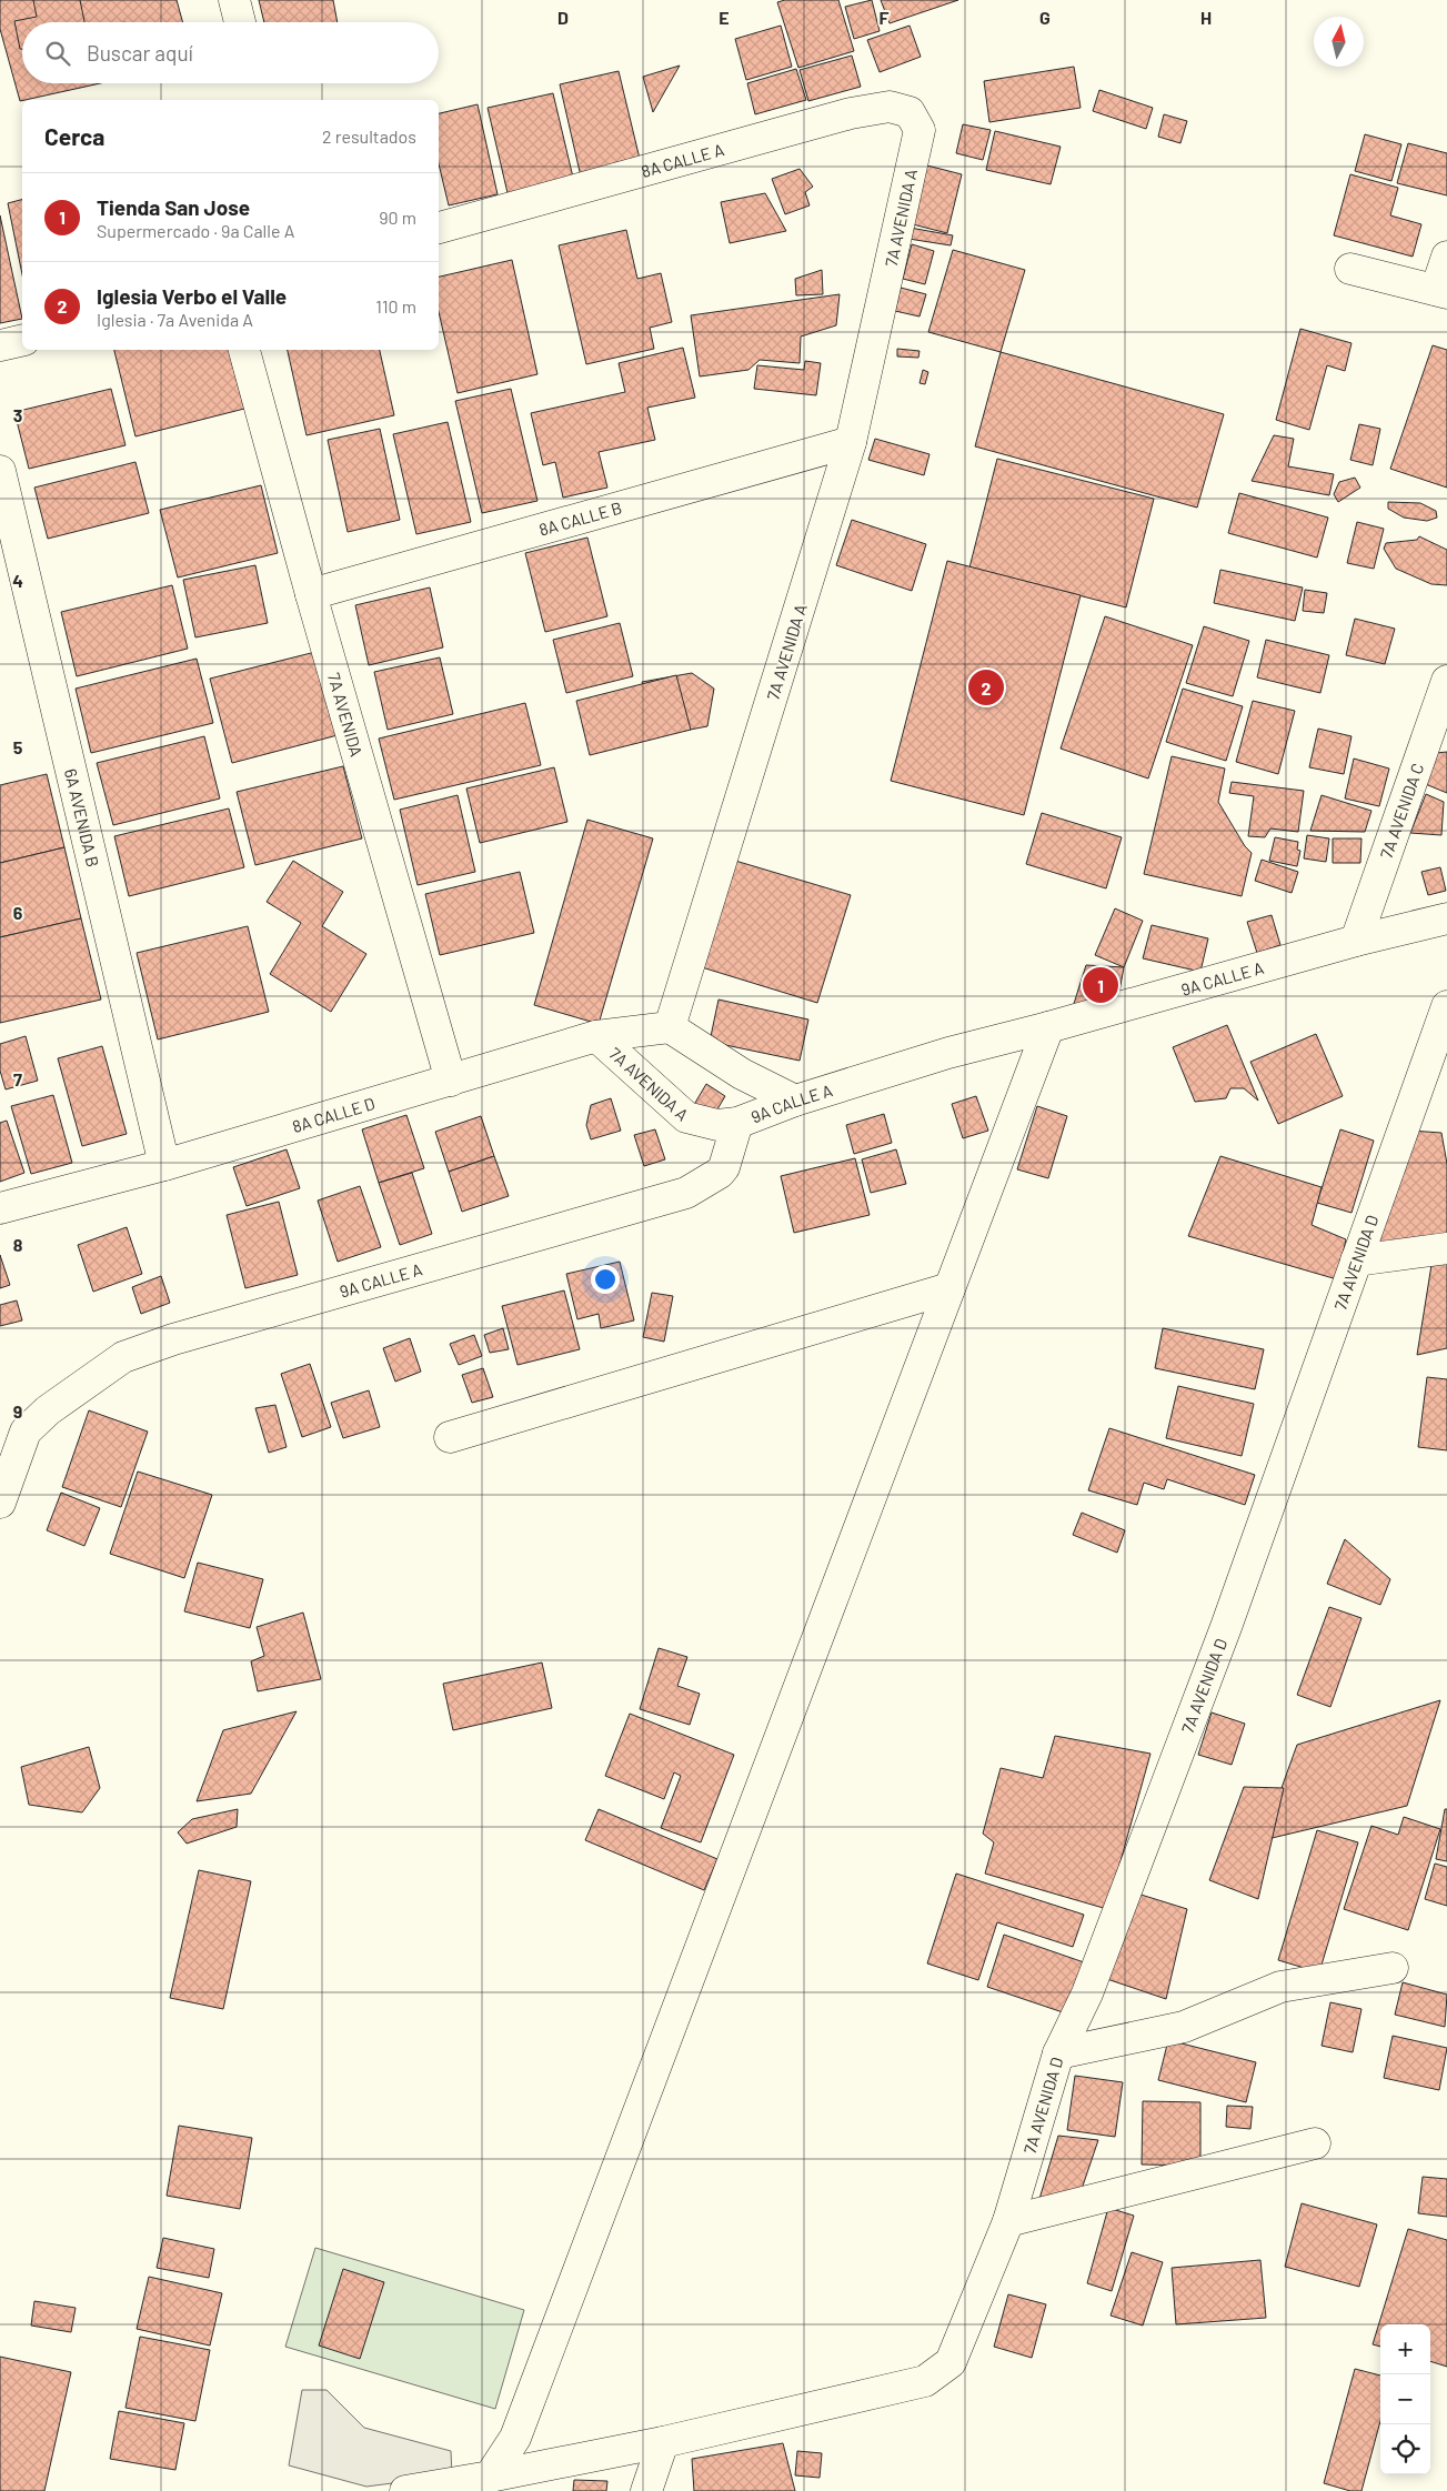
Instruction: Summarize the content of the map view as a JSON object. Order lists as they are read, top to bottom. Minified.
{"streets":{"street":["8A CALLE A","7A AVENIDA A","8A CALLE B","7A AVENIDA","7A AVENIDA C","6A AVENIDA B","9A CALLE A","8A CALLE D","7A AVENIDA D"]},"crossings":[["8A CALLE A","7A AVENIDA A"],["7A AVENIDA A","8A CALLE B"],["7A AVENIDA A","9A CALLE A"],["7A AVENIDA A","8A CALLE D"],["8A CALLE B","7A AVENIDA"],["7A AVENIDA","8A CALLE D"],["7A AVENIDA C","9A CALLE A"],["6A AVENIDA B","8A CALLE D"]],"north":"top","page":{"search":"Buscar aquí","heading":["Cerca","2 resultados"],"list":[{"mark":"1","name":"Tienda San Jose","note":"Supermercado · 9a Calle A","value":"90 m"},{"mark":"2","name":"Iglesia Verbo el Valle","note":"Iglesia · 7a Avenida A","value":"110 m"}],"pins":["2","1"],"map_buttons":["+","−"]},"grid":{"columns":["D","E","F","G","H"],"rows":["3","4","5","6","7","8","9"]}}
